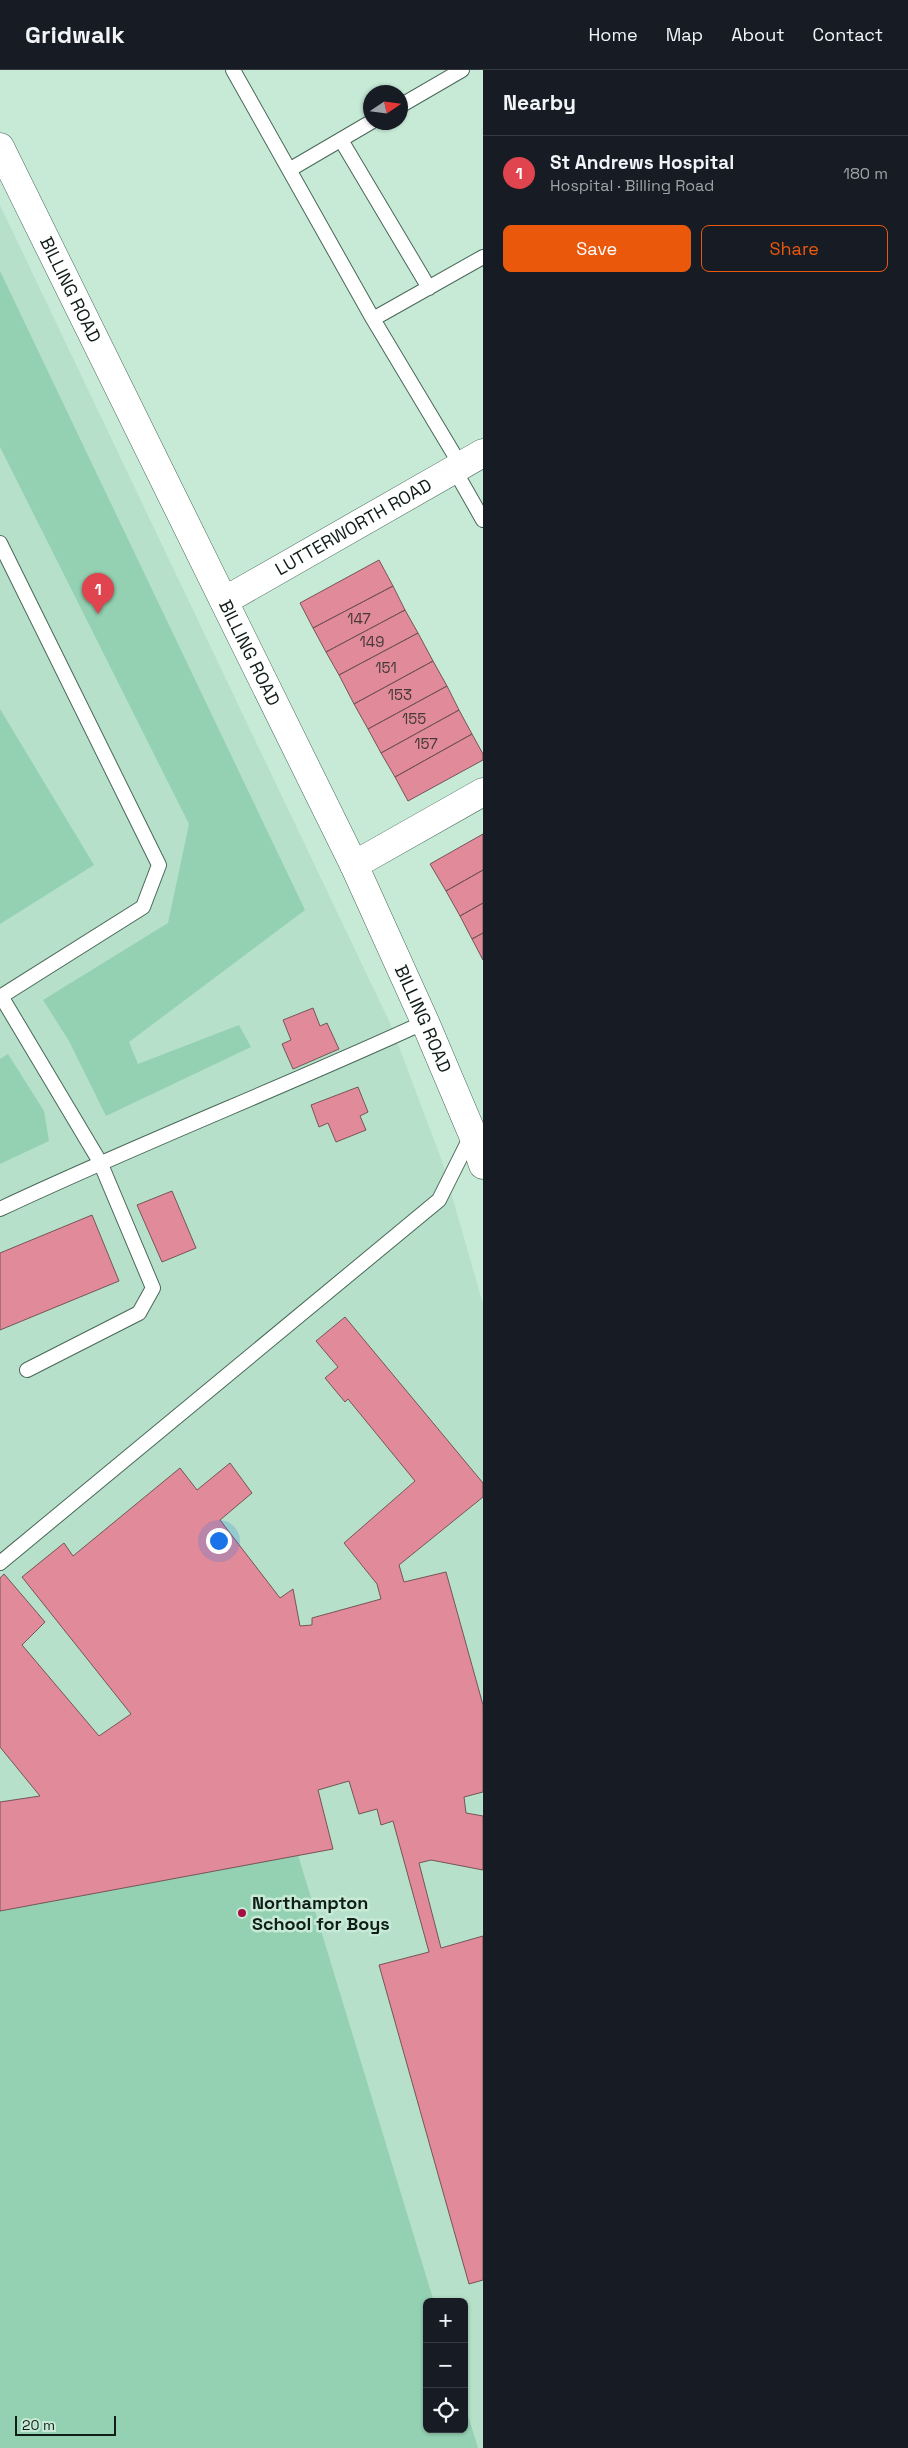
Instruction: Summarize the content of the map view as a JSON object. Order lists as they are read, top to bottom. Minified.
{"streets":{"street":["BILLING ROAD","LUTTERWORTH ROAD"]},"crossings":[["BILLING ROAD","LUTTERWORTH ROAD"]],"places":["Northampton School for Boys"],"house_numbers":["147","149","151","153","155","157"],"scale_bar":"20 m","north":"right","page":{"header":"Gridwalk","nav":["Home","Map","About","Contact"],"heading":"Nearby","list":[{"mark":"1","name":"St Andrews Hospital","note":"Hospital · Billing Road","value":"180 m"}],"buttons":["Save","Share"],"pins":"1","map_buttons":["+","−"],"scale":"20 m"}}
